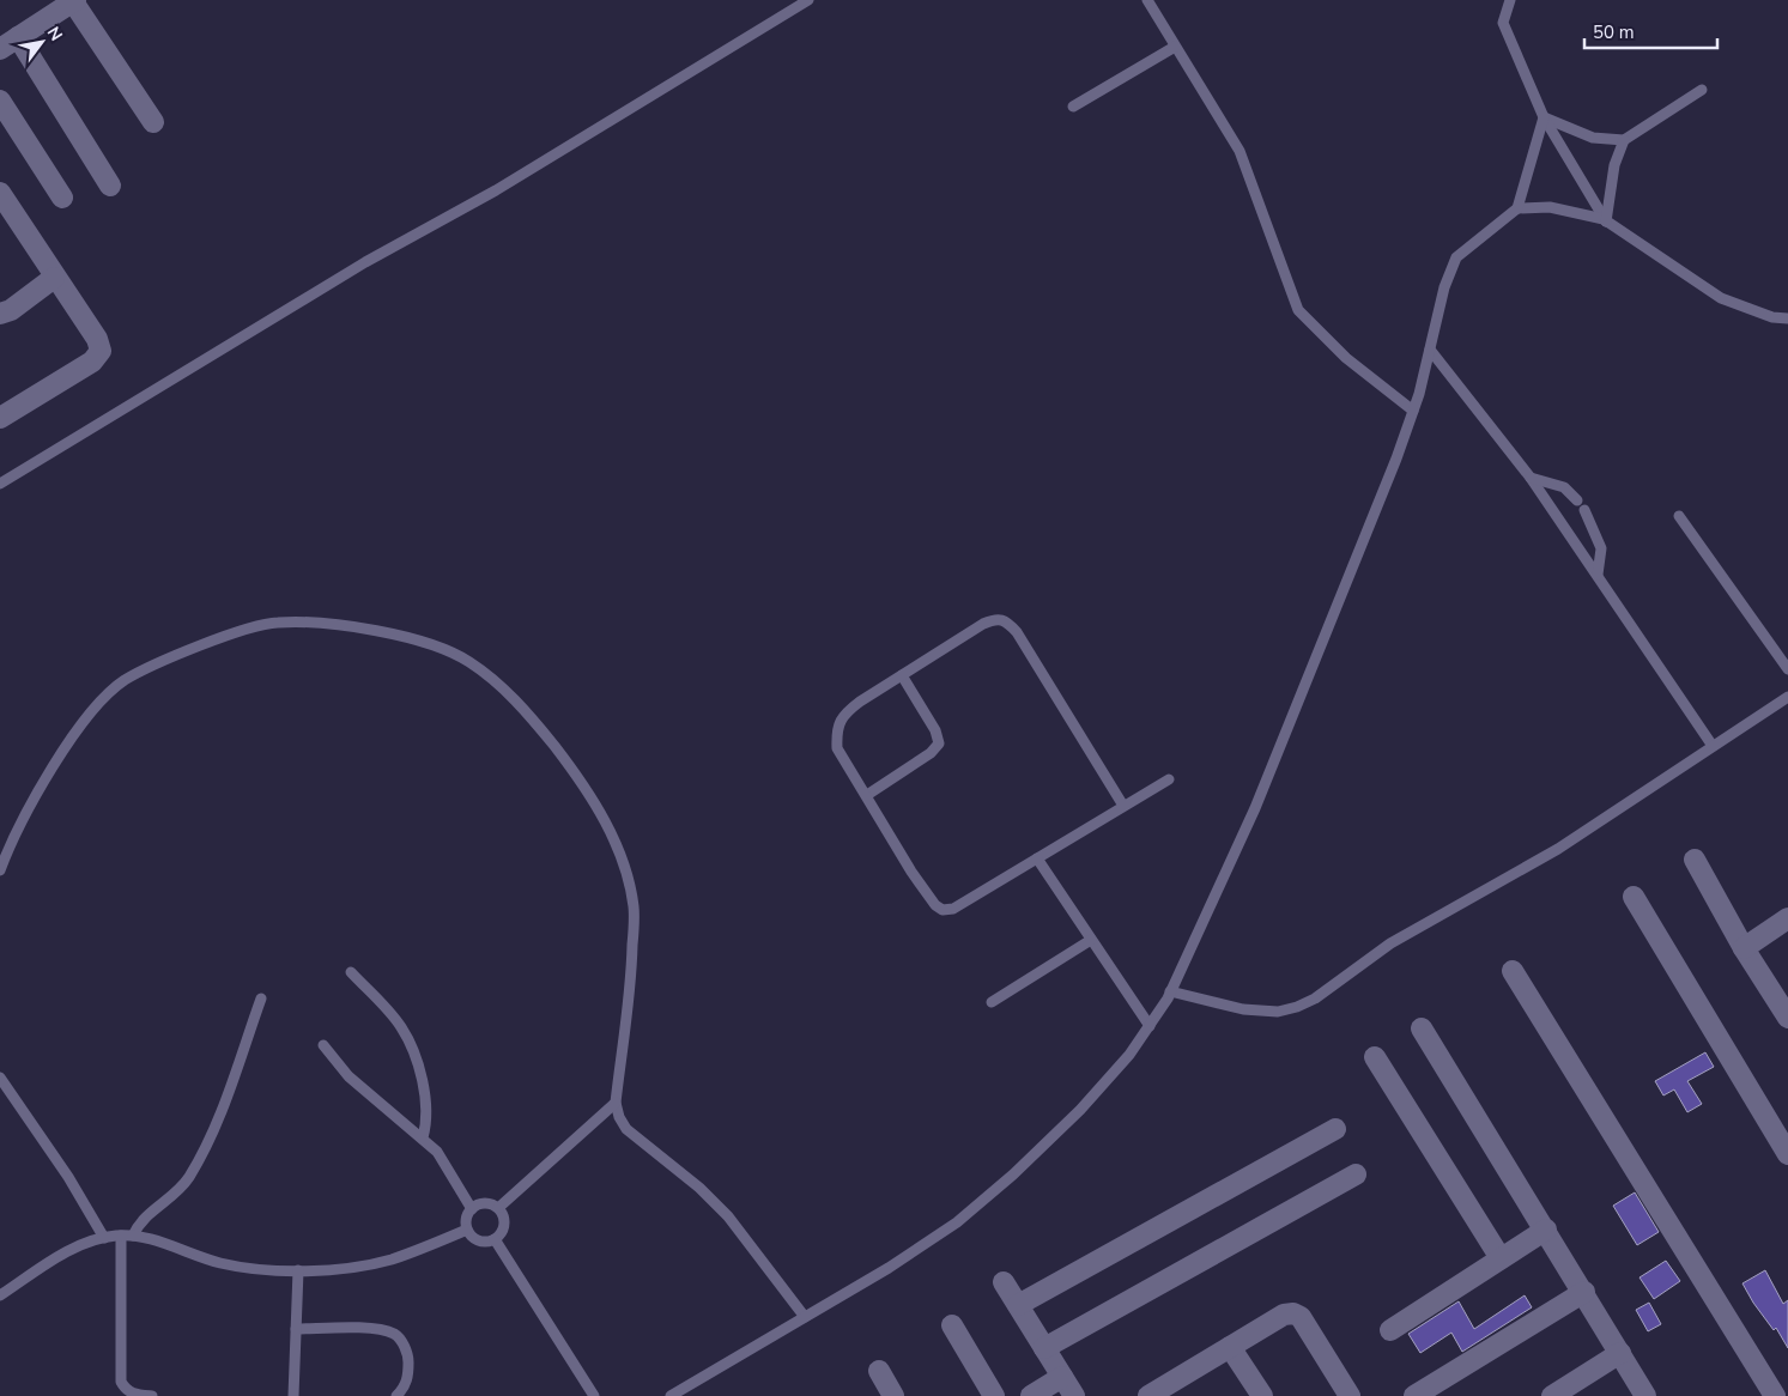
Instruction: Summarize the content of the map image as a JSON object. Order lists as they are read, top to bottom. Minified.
{"scale_bar":"50 m","north":"top right"}
